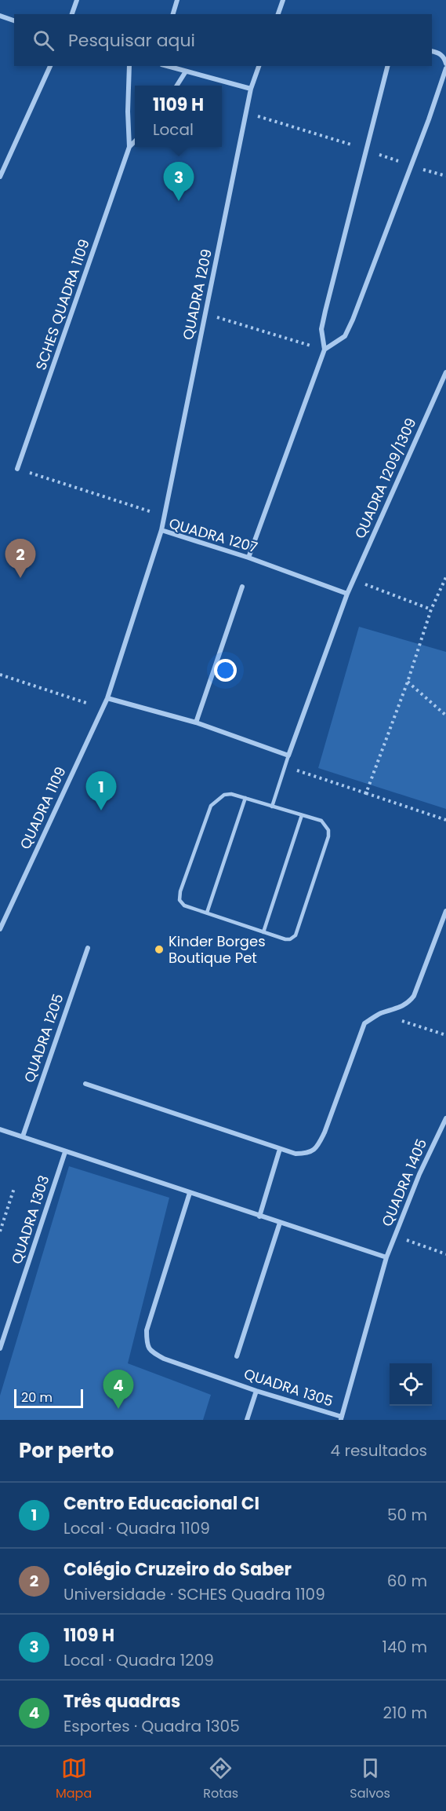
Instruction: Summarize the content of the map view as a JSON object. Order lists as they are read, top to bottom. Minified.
{"streets":{"street":["QUADRA 1209","SCHES QUADRA 1109","QUADRA 1209/1309","QUADRA 1207","QUADRA 1109","QUADRA 1205","QUADRA 1405","QUADRA 1303","QUADRA 1305"]},"crossings":[["QUADRA 1209","QUADRA 1207"],["QUADRA 1209/1309","QUADRA 1207"],["QUADRA 1207","QUADRA 1109"],["QUADRA 1405","QUADRA 1305"]],"places":["Kinder Borges Boutique Pet"],"scale_bar":"20 m","page":{"search":"Pesquisar aqui","popup":["1109 H","Local"],"pins":["3","2","1","4"],"scale":"20 m","heading":["Por perto","4 resultados"],"list":[{"mark":"1","name":"Centro Educacional CI","note":"Local · Quadra 1109","value":"50 m"},{"mark":"2","name":"Colégio Cruzeiro do Saber","note":"Universidade · SCHES Quadra 1109","value":"60 m"},{"mark":"3","name":"1109 H","note":"Local · Quadra 1209","value":"140 m"},{"mark":"4","name":"Três quadras","note":"Esportes · Quadra 1305","value":"210 m"}],"nav":["Mapa","Rotas","Salvos"]}}
